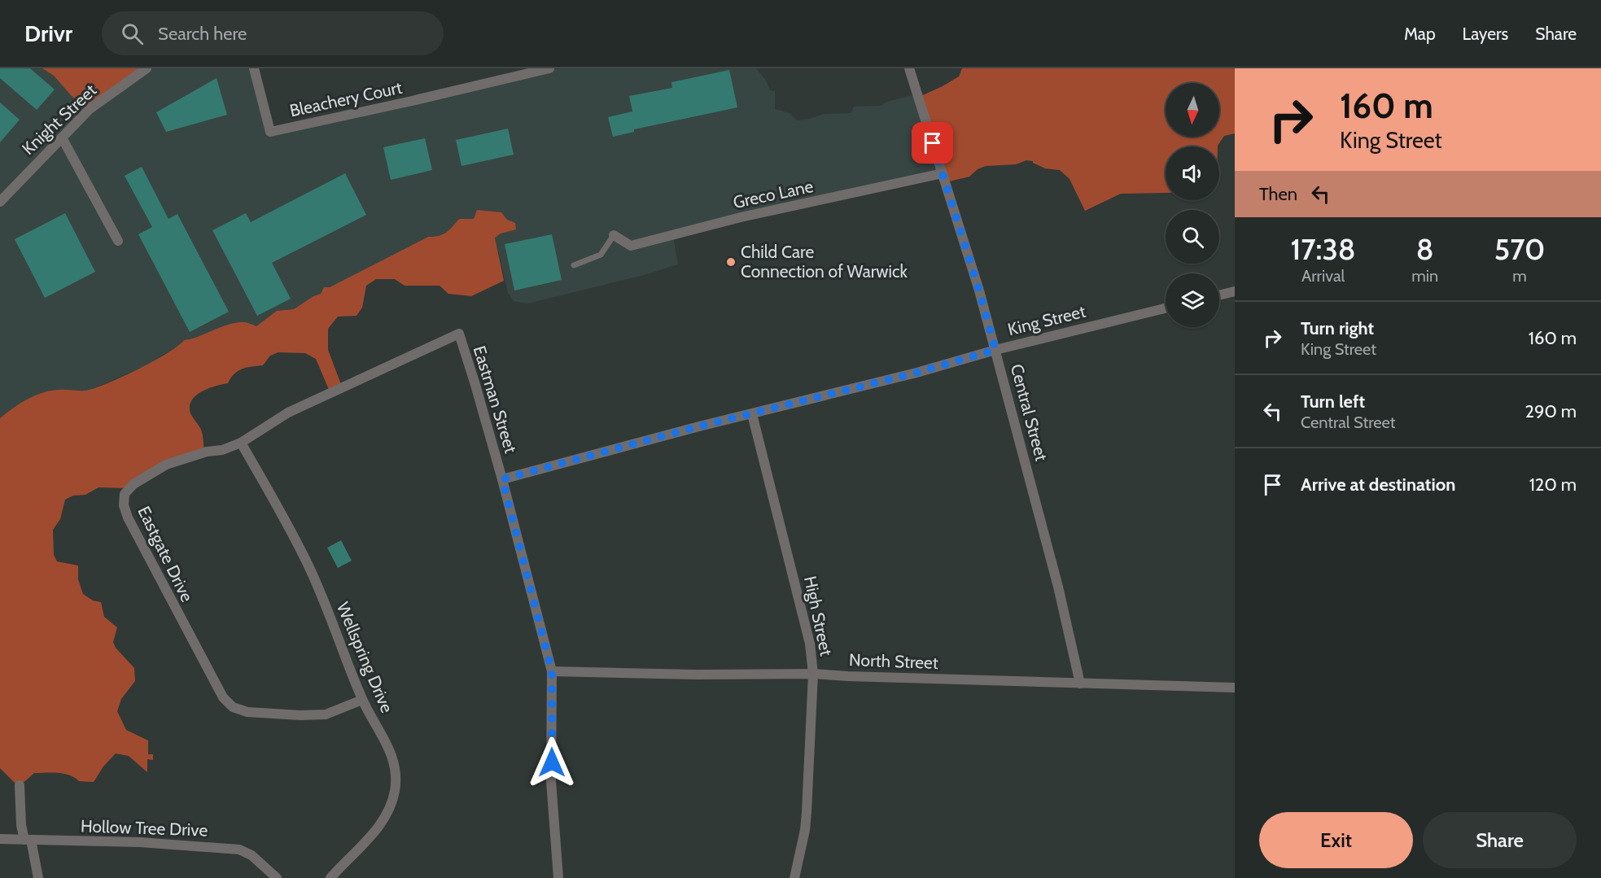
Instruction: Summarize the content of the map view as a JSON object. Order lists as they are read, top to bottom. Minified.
{"streets":{"street":["Bleachery Court","Knight Street","Greco Lane","King Street","Eastman Street","Central Street","Eastgate Drive","High Street","Wellspring Drive","North Street","Hollow Tree Drive"]},"crossings":[["Greco Lane","Central Street"],["King Street","Eastman Street"],["King Street","Central Street"],["King Street","High Street"],["Eastman Street","Eastgate Drive"],["Eastman Street","North Street"],["Central Street","North Street"],["Eastgate Drive","Wellspring Drive"],["High Street","North Street"]],"places":["Child Care Connection of Warwick"],"north":"bottom","page":{"header":"Drivr","search":"Search here","nav":["Map","Layers","Share"],"turn":["160 m","King Street"],"then":"Then","eta":["17:38","Arrival","8","min","570","m"],"list":[{"name":"Turn right","note":"King Street","value":"160 m"},{"name":"Turn left","note":"Central Street","value":"290 m"},{"name":"Arrive at destination","value":"120 m"}],"buttons":["Exit","Share"]}}
